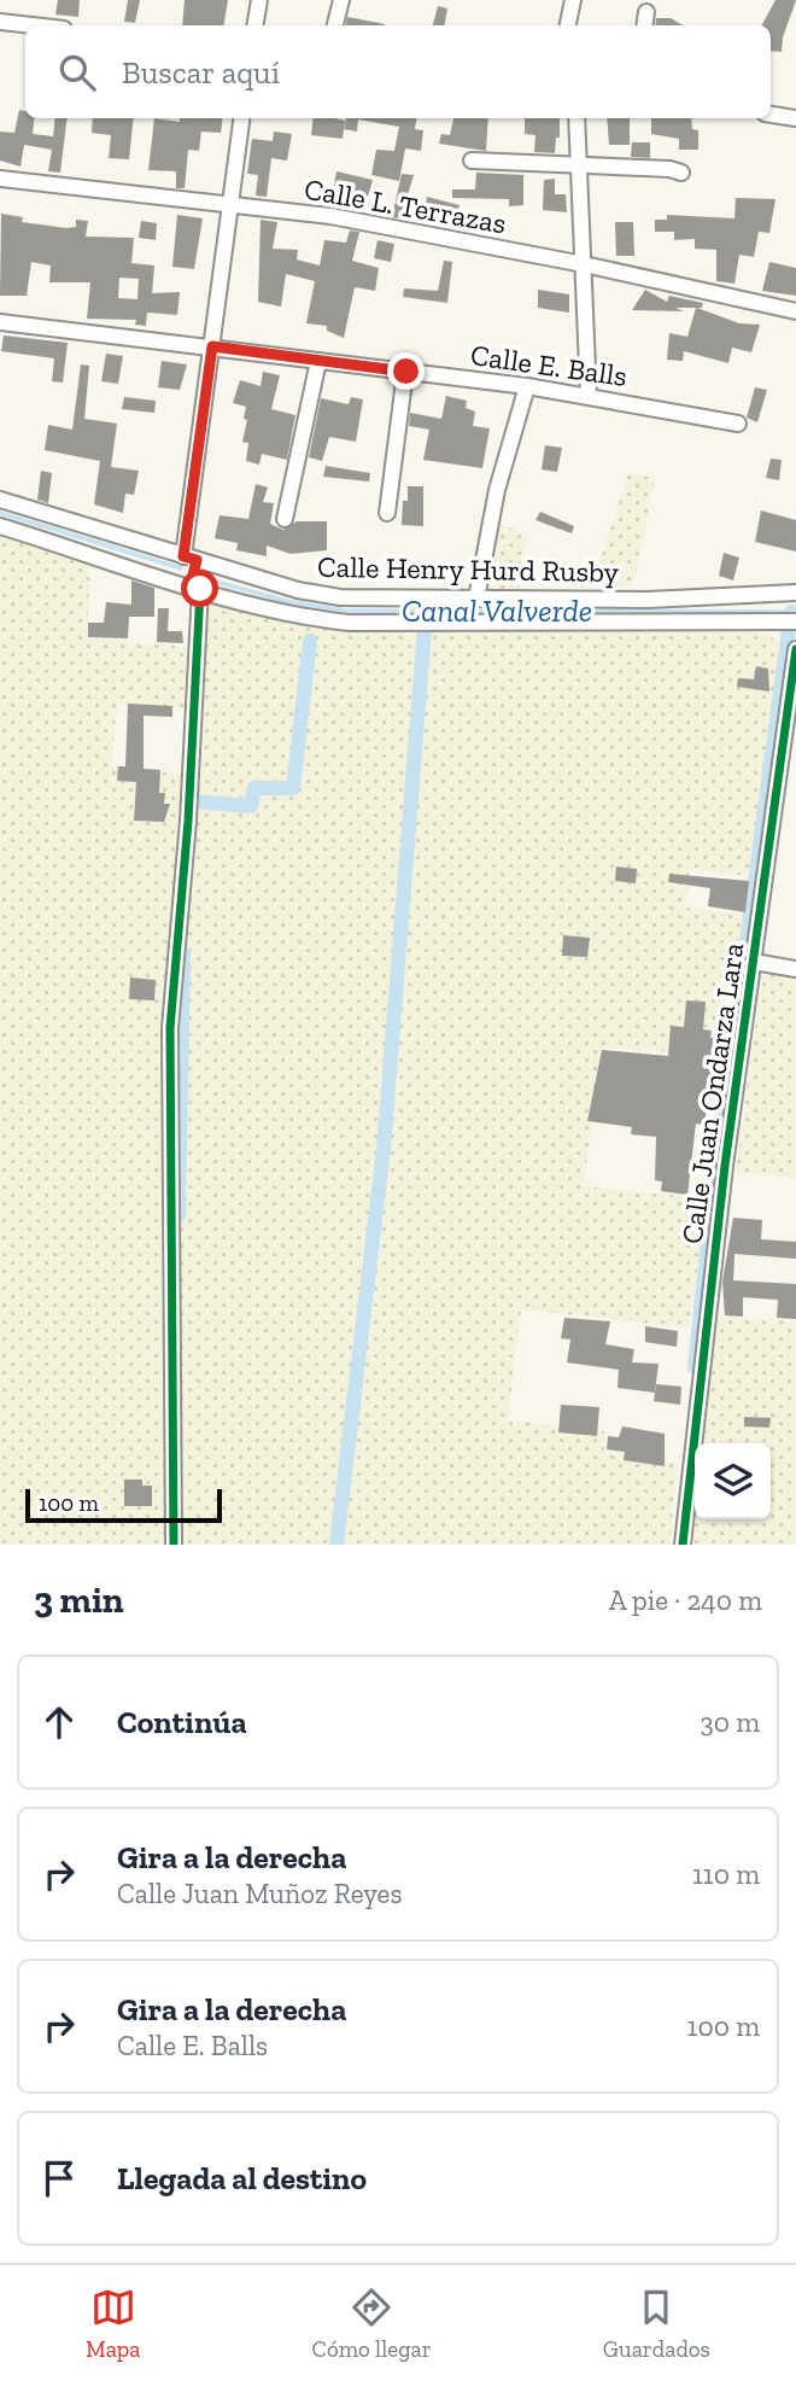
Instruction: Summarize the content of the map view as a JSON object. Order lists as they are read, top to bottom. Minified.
{"streets":{"street":["Calle L. Terrazas","Calle E. Balls","Calle Henry Hurd Rusby","Calle Juan Ondarza Lara"]},"water":["Canal Valverde"],"scale_bar":"100 m","page":{"search":"Buscar aquí","scale":"100 m","heading":["3 min","A pie · 240 m"],"list":[["Continúa","30 m"],["Gira a la derecha","Calle Juan Muñoz Reyes","110 m"],["Gira a la derecha","Calle E. Balls","100 m"],"Llegada al destino"],"nav":["Mapa","Cómo llegar","Guardados"]}}
